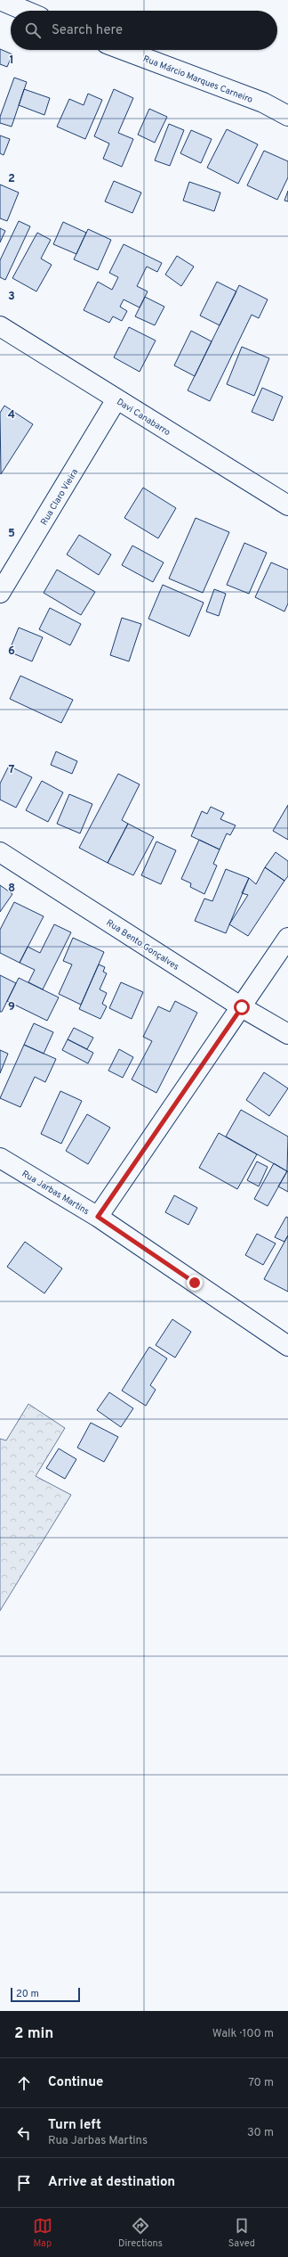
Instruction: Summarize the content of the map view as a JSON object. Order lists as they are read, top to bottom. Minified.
{"streets":{"street":["Rua Márcio Marques Carneiro","Davi Canabarro","Rua Claro Vieira","Rua Bento Gonçalves","Rua Jarbas Martins"]},"crossings":[["Davi Canabarro","Rua Claro Vieira"]],"scale_bar":"20 m","page":{"search":"Search here","scale":"20 m","heading":["2 min","Walk · 100 m"],"list":[["Continue","70 m"],["Turn left","Rua Jarbas Martins","30 m"],"Arrive at destination"],"nav":["Map","Directions","Saved"]},"grid":{"rows":["1","2","3","4","5","6","7","8","9"]}}
